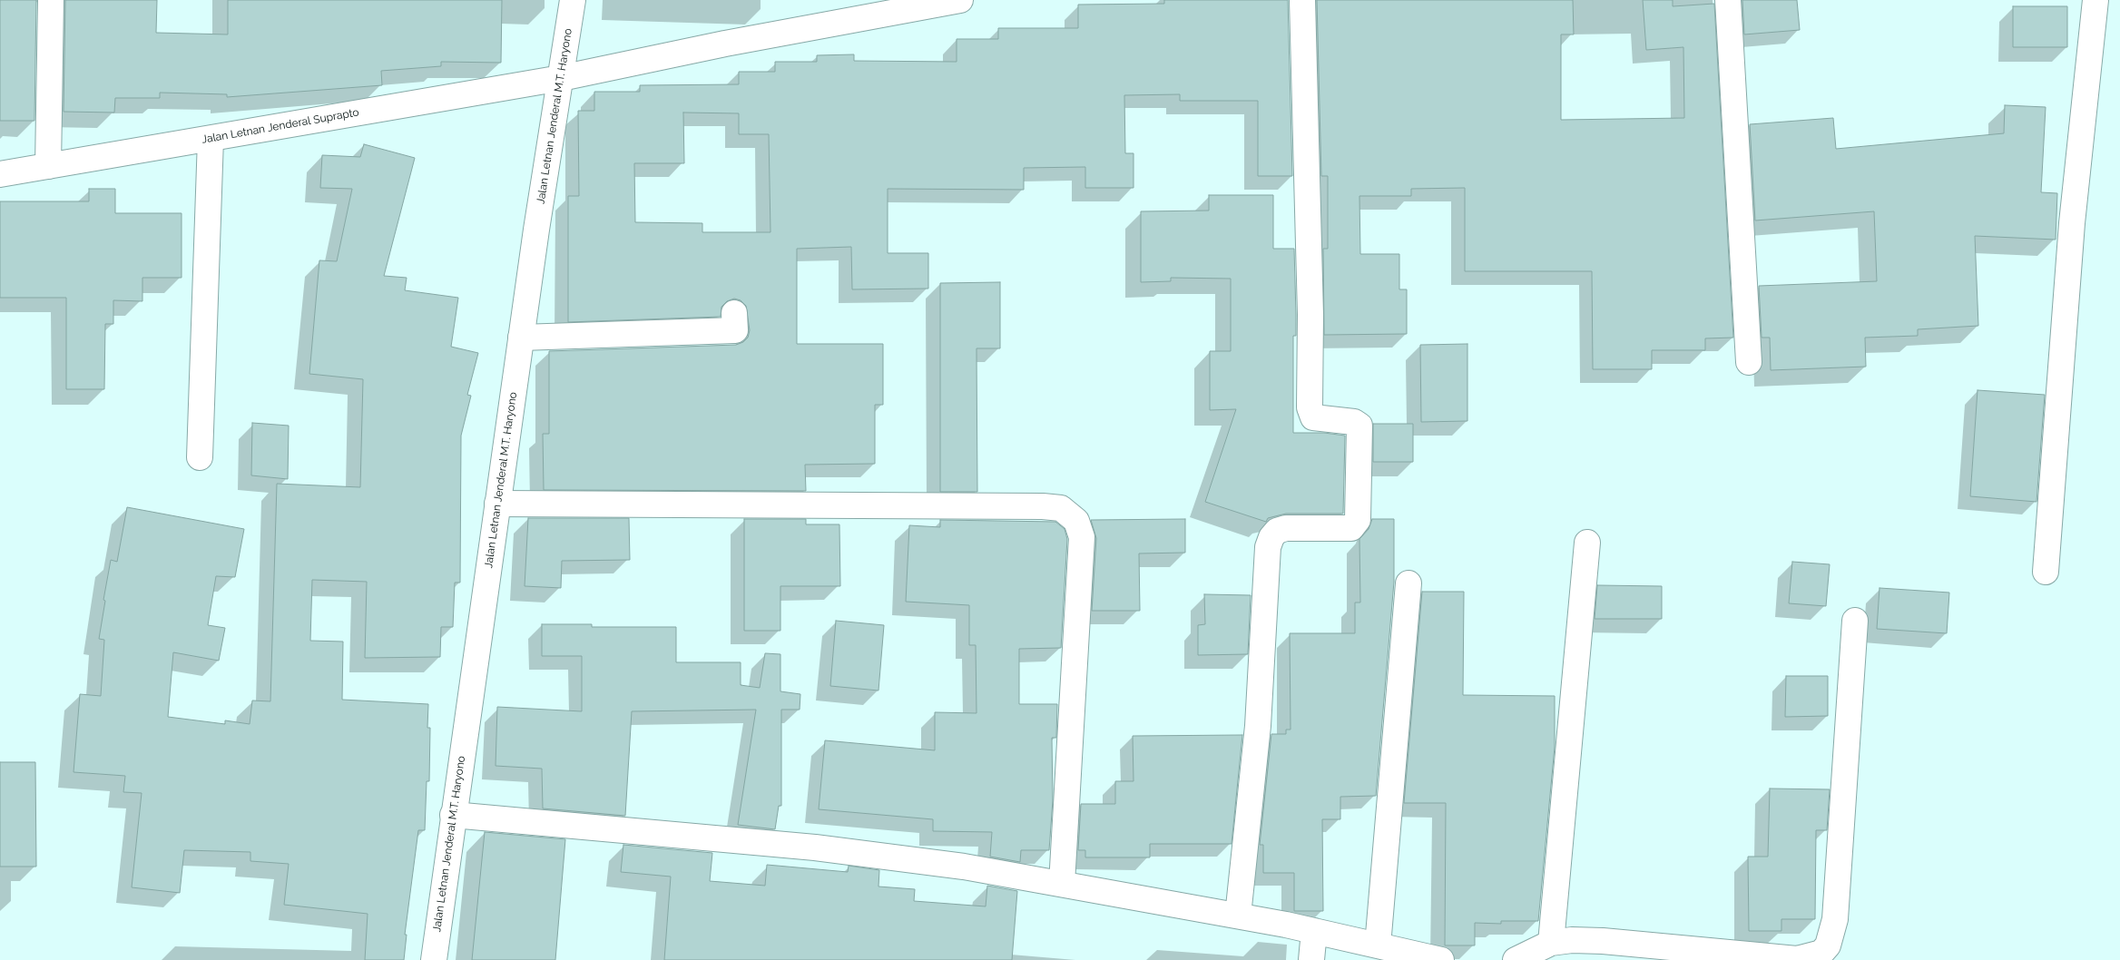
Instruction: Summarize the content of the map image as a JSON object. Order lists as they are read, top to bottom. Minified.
{"streets":{"street":["Jalan Letnan Jenderal M.T. Haryono","Jalan Letnan Jenderal Suprapto"]},"crossings":[["Jalan Letnan Jenderal M.T. Haryono","Jalan Letnan Jenderal Suprapto"]]}
